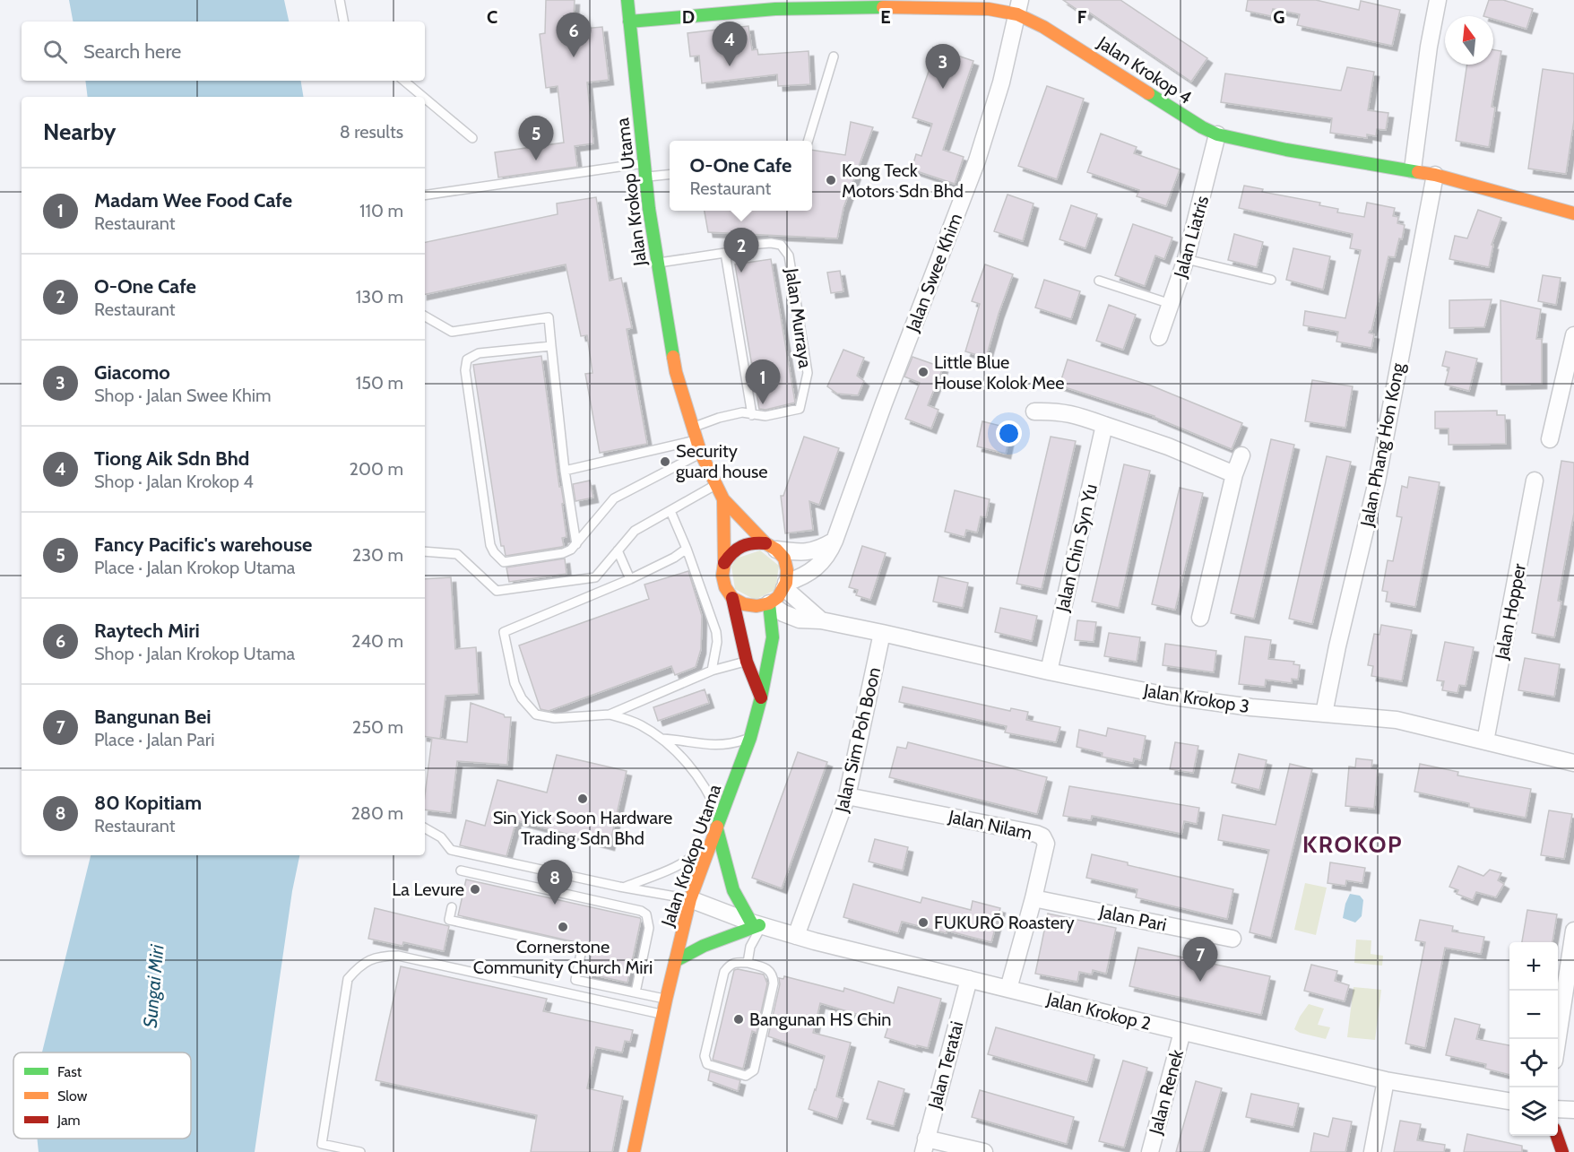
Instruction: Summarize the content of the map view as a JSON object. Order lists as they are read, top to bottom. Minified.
{"streets":{"street":["Jalan Krokop 4","Jalan Krokop Utama","Jalan Liatris","Jalan Swee Khim","Jalan Phang Hon Kong","Jalan Chin Syn Yu","Jalan Hopper","Jalan Krokop 3","Jalan Sim Poh Boon","Jalan Nilam","Jalan Pari","Jalan Krokop 2","Jalan Teratai","Jalan Renek"],"lane":["Jalan Murraya"]},"crossings":[["Jalan Krokop 4","Jalan Krokop Utama"],["Jalan Krokop 4","Jalan Liatris"],["Jalan Krokop 4","Jalan Swee Khim"],["Jalan Krokop 4","Jalan Phang Hon Kong"],["Jalan Krokop Utama","Jalan Swee Khim"],["Jalan Krokop Utama","Jalan Murraya"],["Jalan Krokop Utama","Jalan Krokop 3"],["Jalan Krokop Utama","Jalan Krokop 2"],["Jalan Swee Khim","Jalan Krokop 3"],["Jalan Phang Hon Kong","Jalan Krokop 3"],["Jalan Chin Syn Yu","Jalan Krokop 3"],["Jalan Hopper","Jalan Krokop 3"],["Jalan Krokop 3","Jalan Sim Poh Boon"],["Jalan Sim Poh Boon","Jalan Nilam"],["Jalan Sim Poh Boon","Jalan Krokop 2"],["Jalan Nilam","Jalan Pari"],["Jalan Nilam","Jalan Krokop 2"],["Jalan Krokop 2","Jalan Teratai"],["Jalan Krokop 2","Jalan Renek"]],"districts":["KROKOP"],"water":["Sungai Miri"],"places":["Kong Teck Motors Sdn Bhd","Little Blue House Kolok Mee","Security guard house","Sin Yick Soon Hardware Trading Sdn Bhd","La Levure","FUKURŌ Roastery","Cornerstone Community Church Miri","Bangunan HS Chin"],"legend":["Fast","Slow","Jam"],"north":"top","page":{"pins":["6","4","3","5","2","1","8","7"],"search":"Search here","heading":["Nearby","8 results"],"popup":["O-One Cafe","Restaurant"],"list":[{"mark":"1","name":"Madam Wee Food Cafe","note":"Restaurant","value":"110 m"},{"mark":"2","name":"O-One Cafe","note":"Restaurant","value":"130 m"},{"mark":"3","name":"Giacomo","note":"Shop · Jalan Swee Khim","value":"150 m"},{"mark":"4","name":"Tiong Aik Sdn Bhd","note":"Shop · Jalan Krokop 4","value":"200 m"},{"mark":"5","name":"Fancy Pacific's warehouse","note":"Place · Jalan Krokop Utama","value":"230 m"},{"mark":"6","name":"Raytech Miri","note":"Shop · Jalan Krokop Utama","value":"240 m"},{"mark":"7","name":"Bangunan Bei","note":"Place · Jalan Pari","value":"250 m"},{"mark":"8","name":"80 Kopitiam","note":"Restaurant","value":"280 m"}],"map_buttons":["+","−"]},"grid":{"columns":["C","D","E","F","G"]}}
